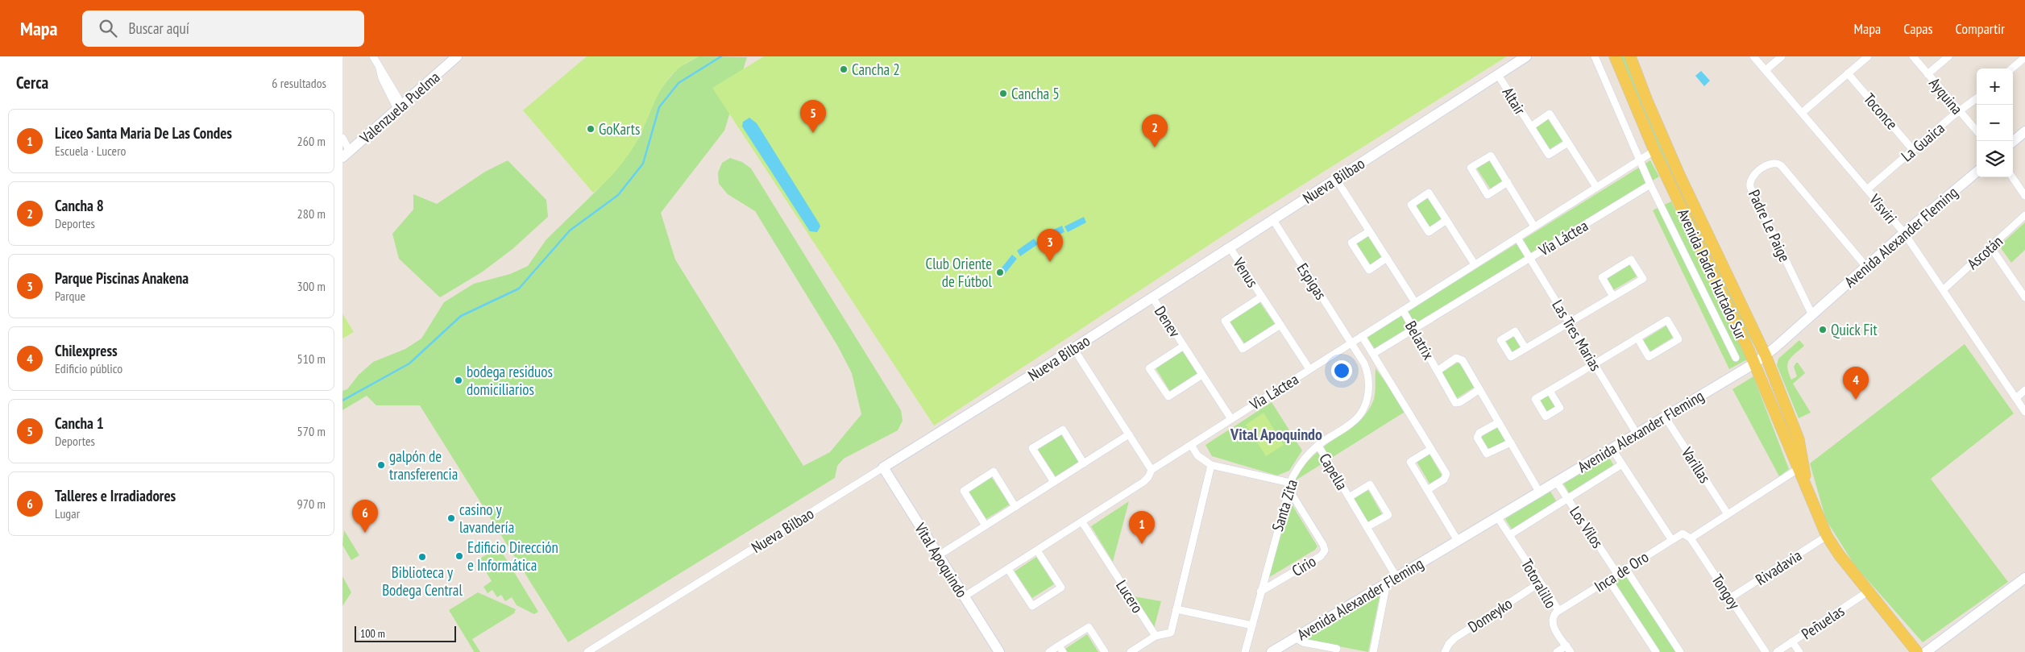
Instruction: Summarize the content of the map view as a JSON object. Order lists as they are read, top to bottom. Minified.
{"streets":{"main road":["Avenida Padre Hurtado Sur"],"street":["Ayquina","Altair","Valenzuela Puelma","Toconce","La Guaica","Nueva Bilbao","Visviri","Padre Le Paige","Avenida Alexander Fleming","Vía Láctea","Ascotán","Venus","Espigas","Denev","Las Tres Marias","Belatrix","Varillas","Capella","Santa Zita","Los Vilos","Vital Apoquindo","Cirio","Rivadavia","Inca de Oro","Totoralillo","Tongoy","Lucero","Domeyko","Peñuelas"]},"crossings":[["Ayquina","La Guaica"],["Altair","Nueva Bilbao"],["Altair","Vía Láctea"],["Toconce","La Guaica"],["La Guaica","Visviri"],["Nueva Bilbao","Venus"],["Nueva Bilbao","Espigas"],["Nueva Bilbao","Denev"],["Nueva Bilbao","Belatrix"],["Nueva Bilbao","Vital Apoquindo"],["Visviri","Avenida Alexander Fleming"],["Visviri","Ascotán"],["Padre Le Paige","Avenida Alexander Fleming"],["Avenida Alexander Fleming","Avenida Padre Hurtado Sur"],["Avenida Alexander Fleming","Las Tres Marias"],["Avenida Alexander Fleming","Belatrix"],["Avenida Alexander Fleming","Varillas"],["Avenida Alexander Fleming","Capella"],["Avenida Alexander Fleming","Los Vilos"],["Avenida Alexander Fleming","Totoralillo"],["Vía Láctea","Venus"],["Vía Láctea","Avenida Padre Hurtado Sur"],["Vía Láctea","Espigas"],["Vía Láctea","Denev"],["Vía Láctea","Las Tres Marias"],["Vía Láctea","Belatrix"],["Vía Láctea","Santa Zita"],["Vía Láctea","Vital Apoquindo"],["Vía Láctea","Lucero"],["Avenida Padre Hurtado Sur","Rivadavia"],["Avenida Padre Hurtado Sur","Inca de Oro"],["Avenida Padre Hurtado Sur","Peñuelas"],["Espigas","Santa Zita"],["Varillas","Inca de Oro"],["Capella","Santa Zita"],["Santa Zita","Cirio"],["Los Vilos","Inca de Oro"],["Rivadavia","Tongoy"],["Inca de Oro","Totoralillo"],["Inca de Oro","Tongoy"],["Totoralillo","Domeyko"]],"districts":["Vital Apoquindo"],"places":["Cancha 2","Cancha 5","GoKarts","Club Oriente de Fútbol","Quick Fit","bodega residuos domiciliarios","galpón de transferencia","casino y lavandería","Edificio Dirección e Informática","Biblioteca y Bodega Central"],"scale_bar":"100 m","page":{"header":"Mapa","search":"Buscar aquí","nav":["Mapa","Capas","Compartir"],"heading":["Cerca","6 resultados"],"map_buttons":["+","−"],"pins":["5","2","3","4","6","1"],"list":[{"mark":"1","name":"Liceo Santa Maria De Las Condes","note":"Escuela · Lucero","value":"260 m"},{"mark":"2","name":"Cancha 8","note":"Deportes","value":"280 m"},{"mark":"3","name":"Parque Piscinas Anakena","note":"Parque","value":"300 m"},{"mark":"4","name":"Chilexpress","note":"Edificio público","value":"510 m"},{"mark":"5","name":"Cancha 1","note":"Deportes","value":"570 m"},{"mark":"6","name":"Talleres e Irradiadores","note":"Lugar","value":"970 m"}],"scale":"100 m"}}
